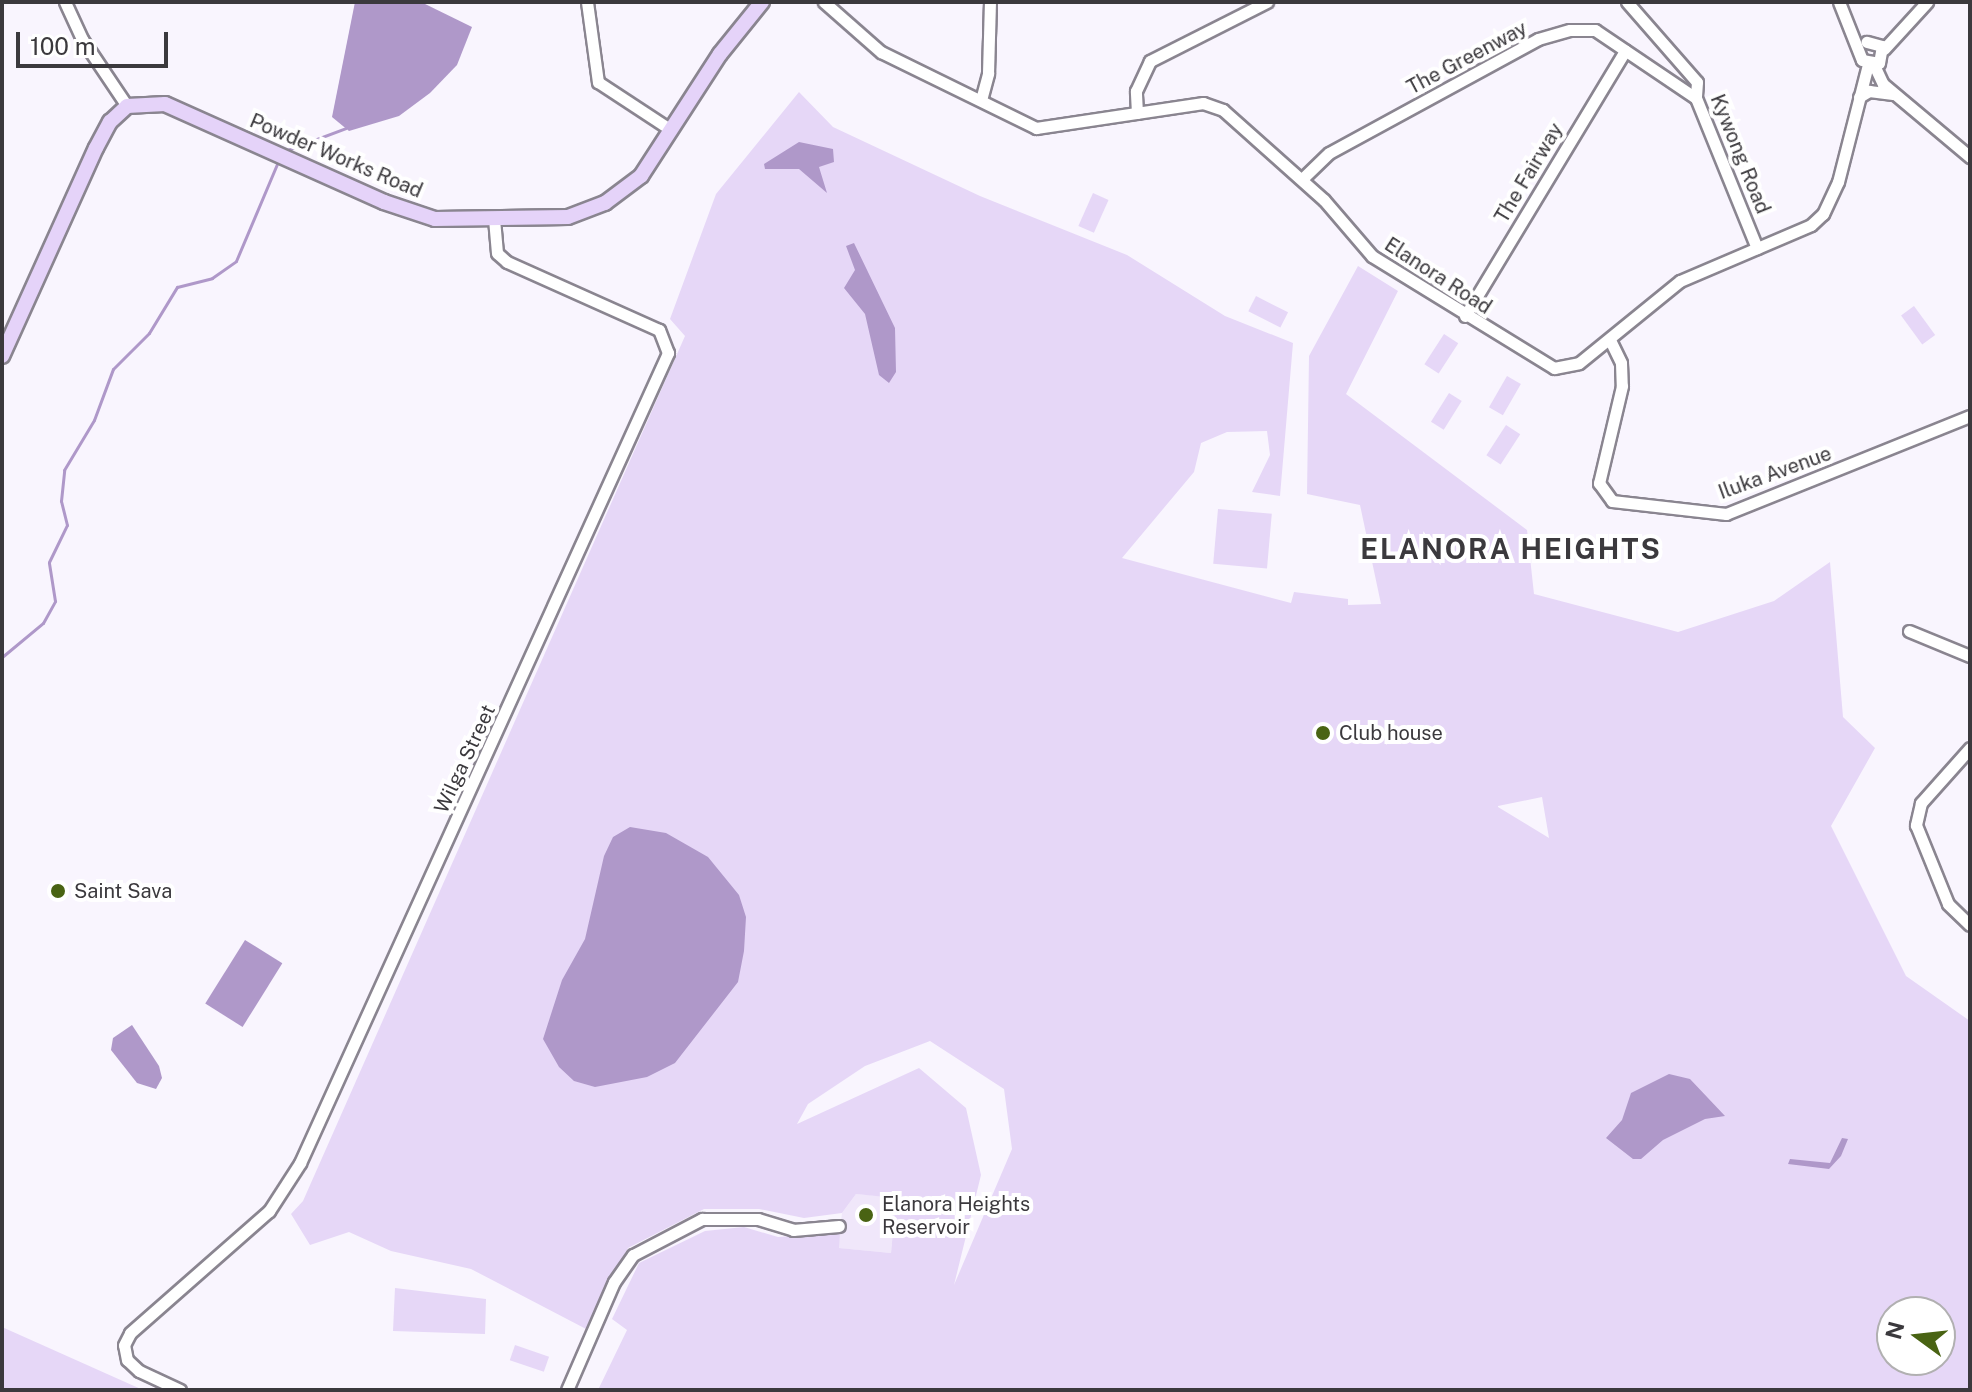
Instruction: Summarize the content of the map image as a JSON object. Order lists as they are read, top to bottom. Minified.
{"streets":{"main road":["Powder Works Road"],"street":["The Greenway","Kywong Road","The Fairway","Elanora Road","Iluka Avenue","Wilga Street"]},"crossings":[["The Greenway","Kywong Road"],["The Greenway","The Fairway"],["The Greenway","Elanora Road"],["Kywong Road","Elanora Road"],["Powder Works Road","Wilga Street"],["The Fairway","Elanora Road"],["Elanora Road","Iluka Avenue"]],"districts":["ELANORA HEIGHTS"],"places":["Club house","Saint Sava","Elanora Heights Reservoir"],"scale_bar":"100 m","north":"left"}
